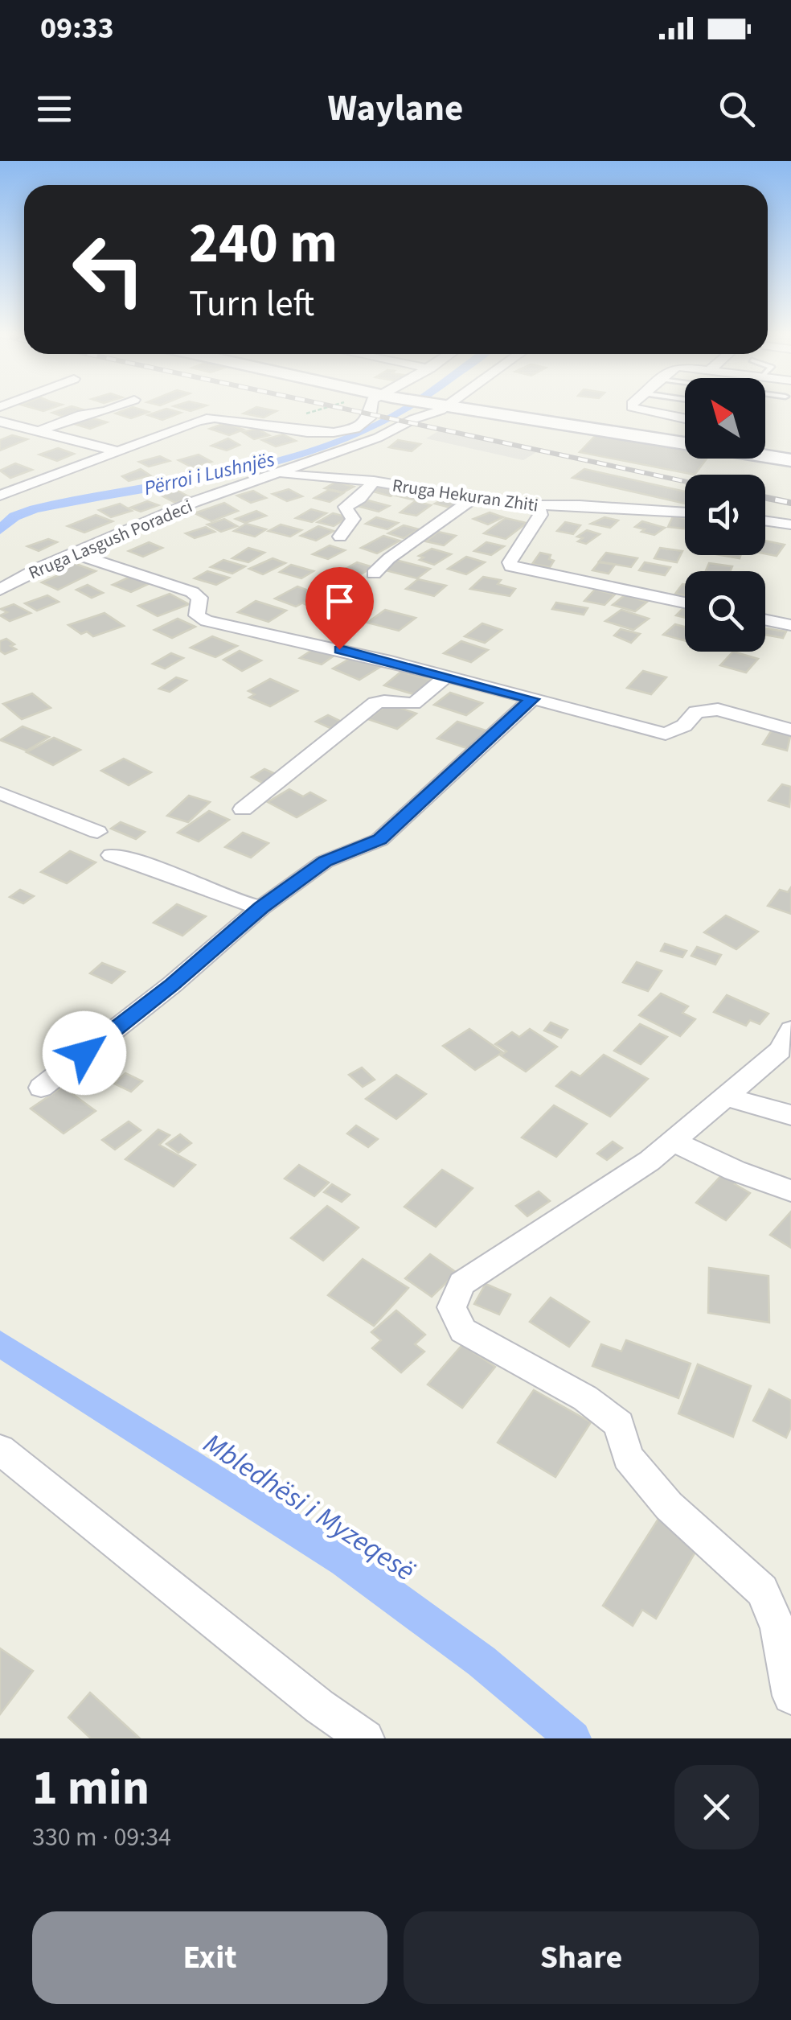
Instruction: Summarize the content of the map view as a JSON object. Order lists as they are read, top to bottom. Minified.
{"streets":{"street":["Rruga Hekuran Zhiti","Rruga Lasgush Poradeci"]},"crossings":[["Rruga Hekuran Zhiti","Rruga Lasgush Poradeci"]],"water":["Përroi i Lushnjës","Mbledhësi i Myzeqesë"],"north":"top left","page":{"status":"09:33","header":"Waylane","turn":["240 m","Turn left"],"heading":["1 min","330 m · 09:34"],"buttons":["Exit","Share"]}}
